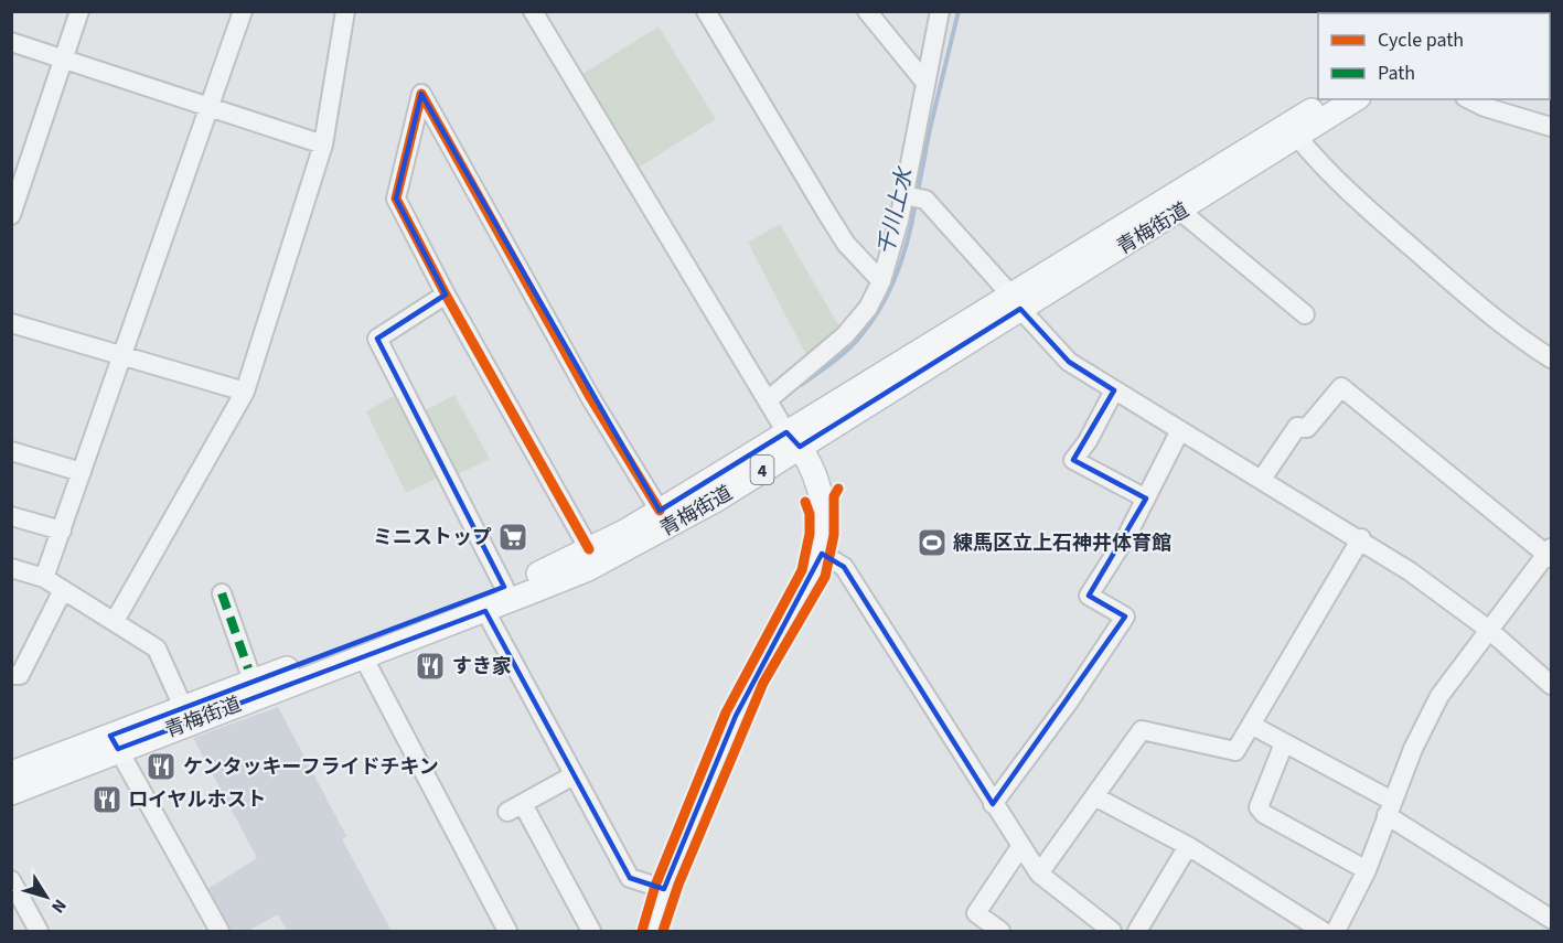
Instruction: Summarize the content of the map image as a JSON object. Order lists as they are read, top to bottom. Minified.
{"streets":{"main road":["青梅街道","4"]},"water":["千川上水"],"places":{"supermarket":["ミニストップ"],"sports":["練馬区立上石神井体育館"],"restaurant":["すき家","ケンタッキーフライドチキン","ロイヤルホスト"]},"legend":["Cycle path","Path"],"north":"bottom right"}
